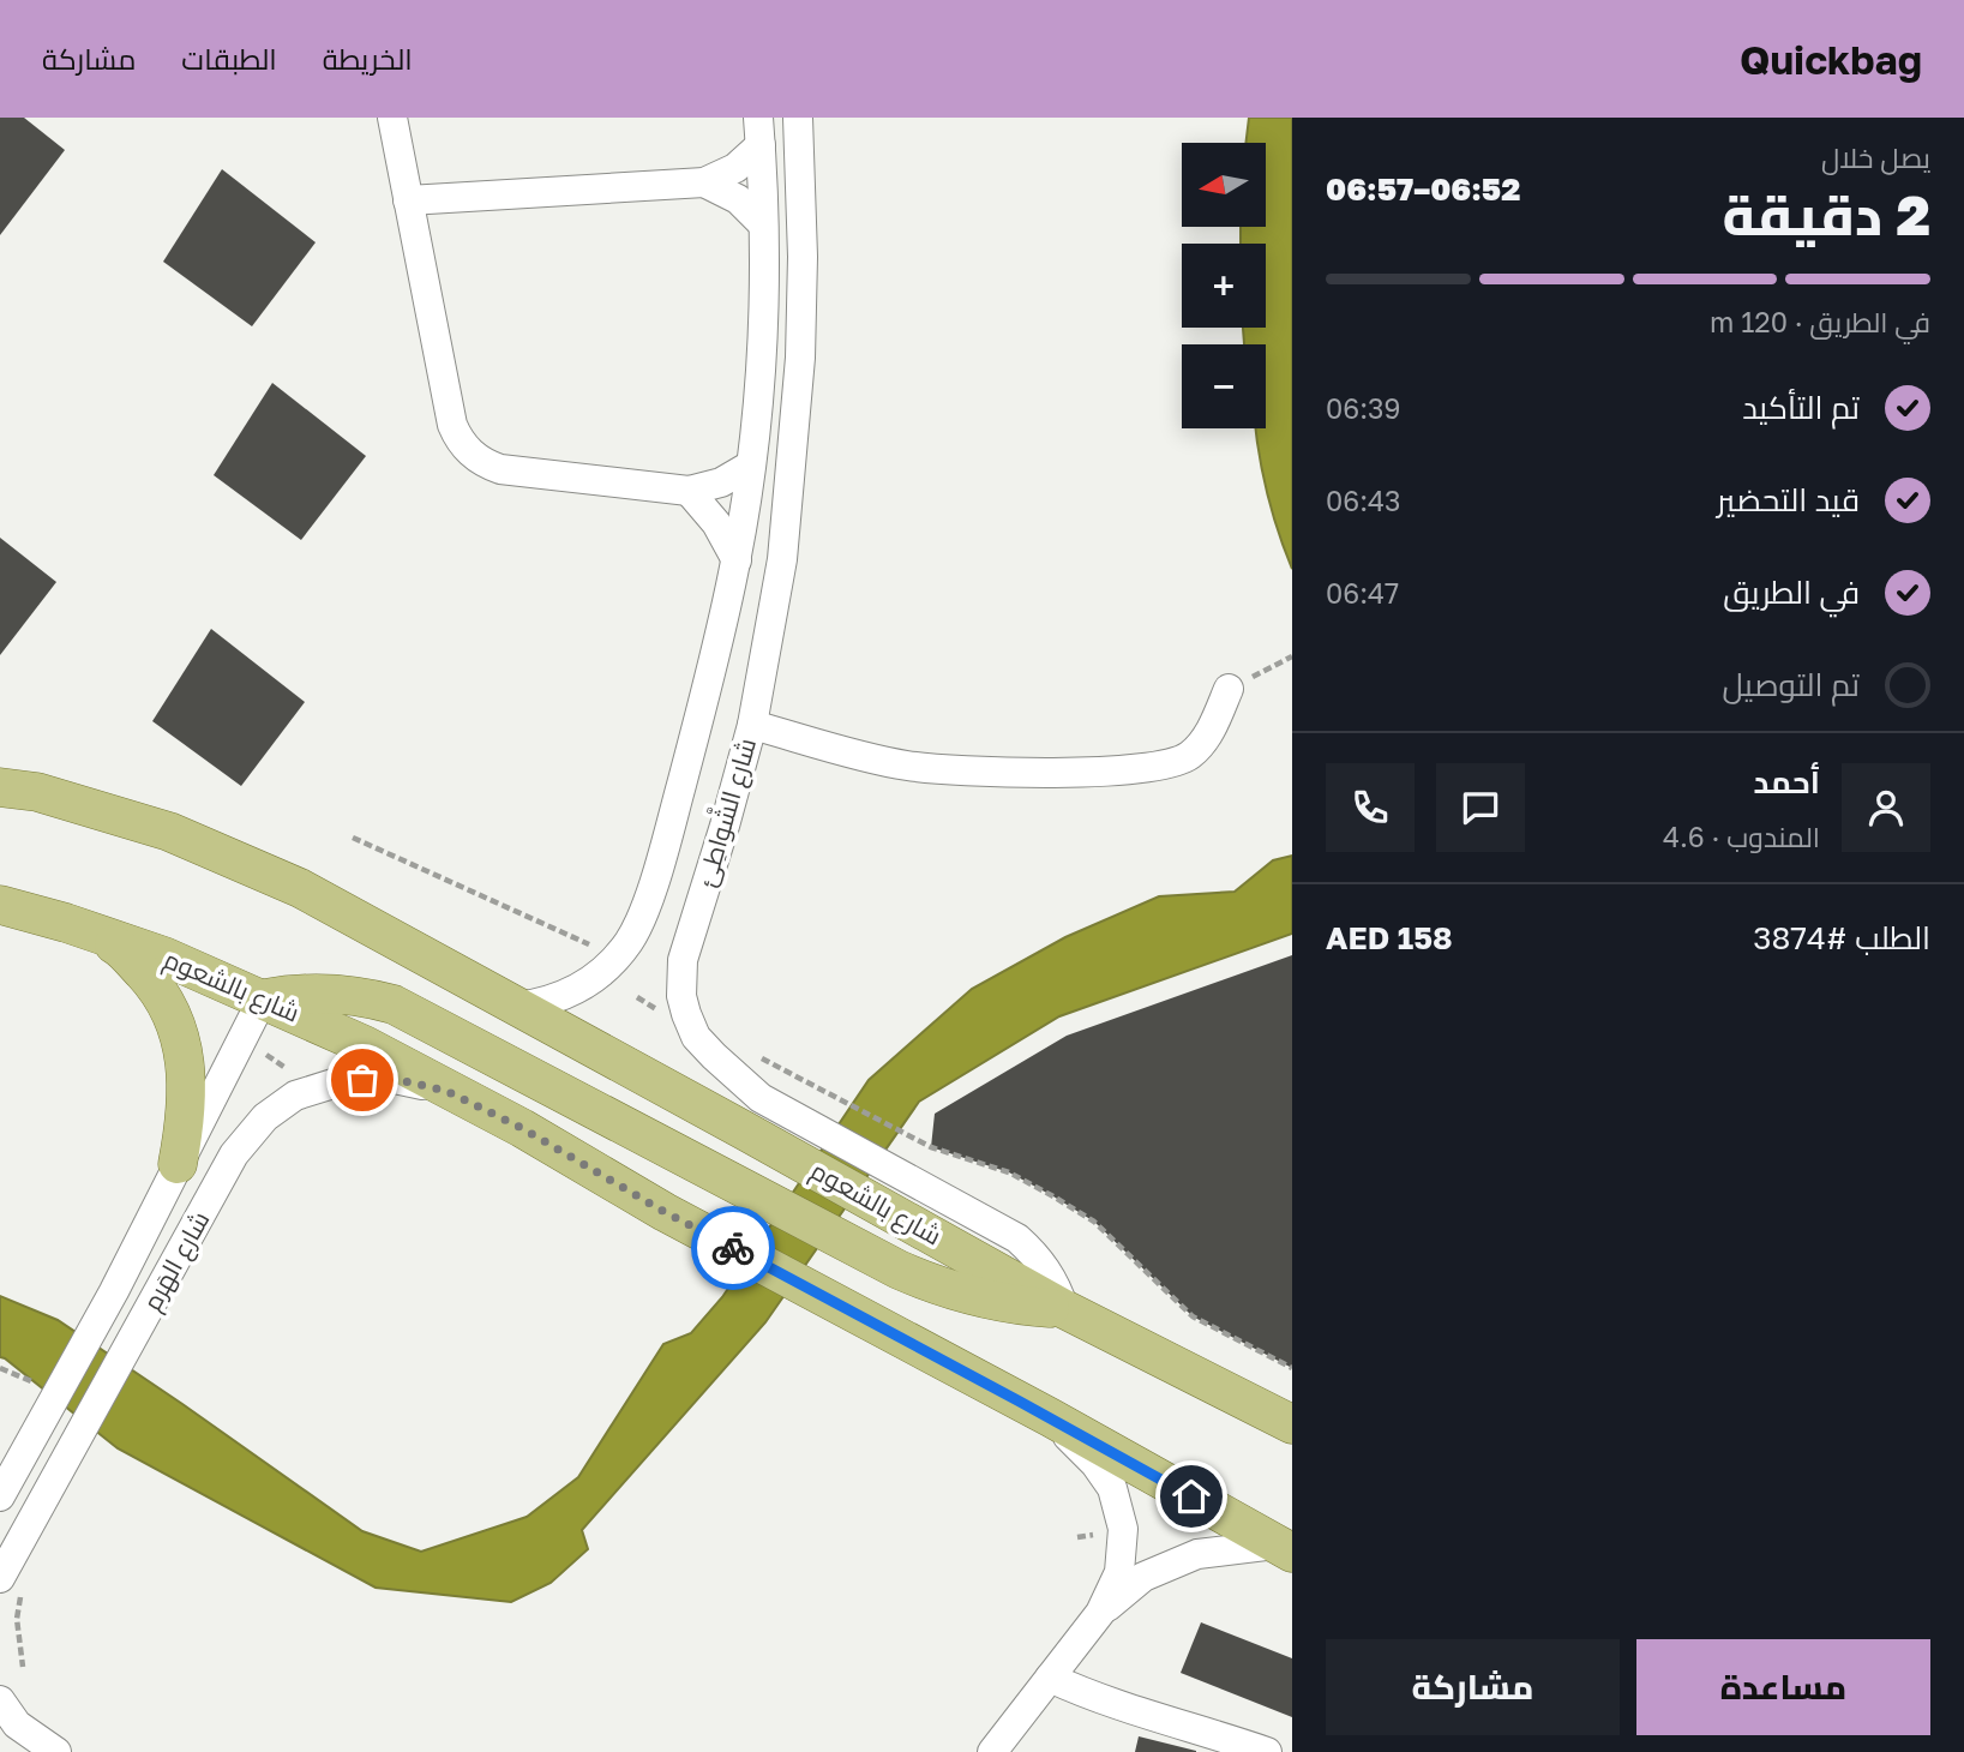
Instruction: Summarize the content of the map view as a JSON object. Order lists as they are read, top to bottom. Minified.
{"streets":{"main road":["شارع بالشعوم"],"street":["شارع الشَّواطِئ","شارع الهَرم"]},"crossings":[["شارع الشَّواطِئ","شارع بالشعوم"],["شارع بالشعوم","شارع الهَرم"]],"north":"left","page":{"header":"Quickbag","nav":["الخريطة","الطبقات","مشاركة"],"heading":["2 دقيقة","يصل خلال","06:52–06:57"],"panel":["أحمد","المندوب · 4.6","الطلب #3874","AED 158"],"map_buttons":["+","−"],"bar":"في الطريق · 120 m","list":[["تم التأكيد","06:39"],["قيد التحضير","06:43"],["في الطريق","06:47"],"تم التوصيل"],"buttons":["مساعدة","مشاركة"]}}
